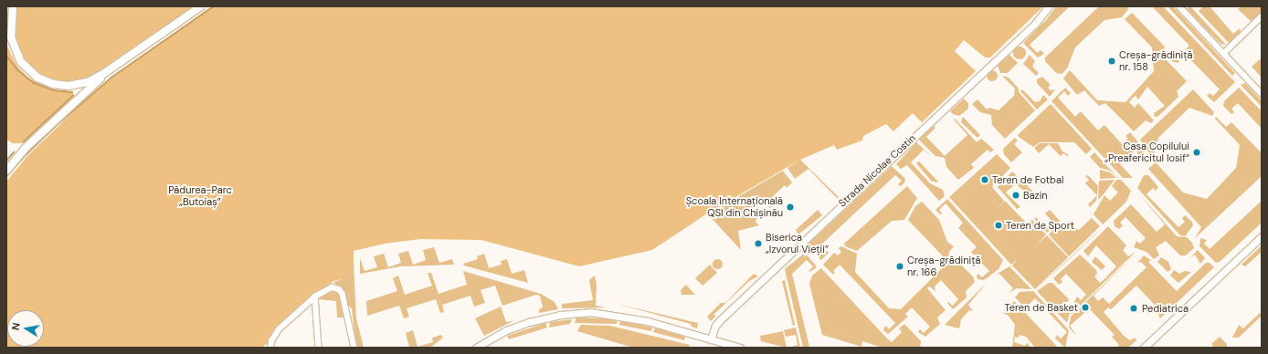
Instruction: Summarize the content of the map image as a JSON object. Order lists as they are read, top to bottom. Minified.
{"streets":{"main road":["Strada Nicolae Costin"]},"parks":["Pădurea-Parc „Butoiaș”"],"places":["Creșa-grădiniță nr. 158","Casa Copilului „Preafericitul Iosif“","Teren de Fotbal","Bazin","Școala Internațională QSI din Chișinău","Teren de Sport","Biserica „Izvorul Vieții”","Creșa-grădiniță nr. 166","Teren de Basket","Pediatrica"],"north":"left"}
